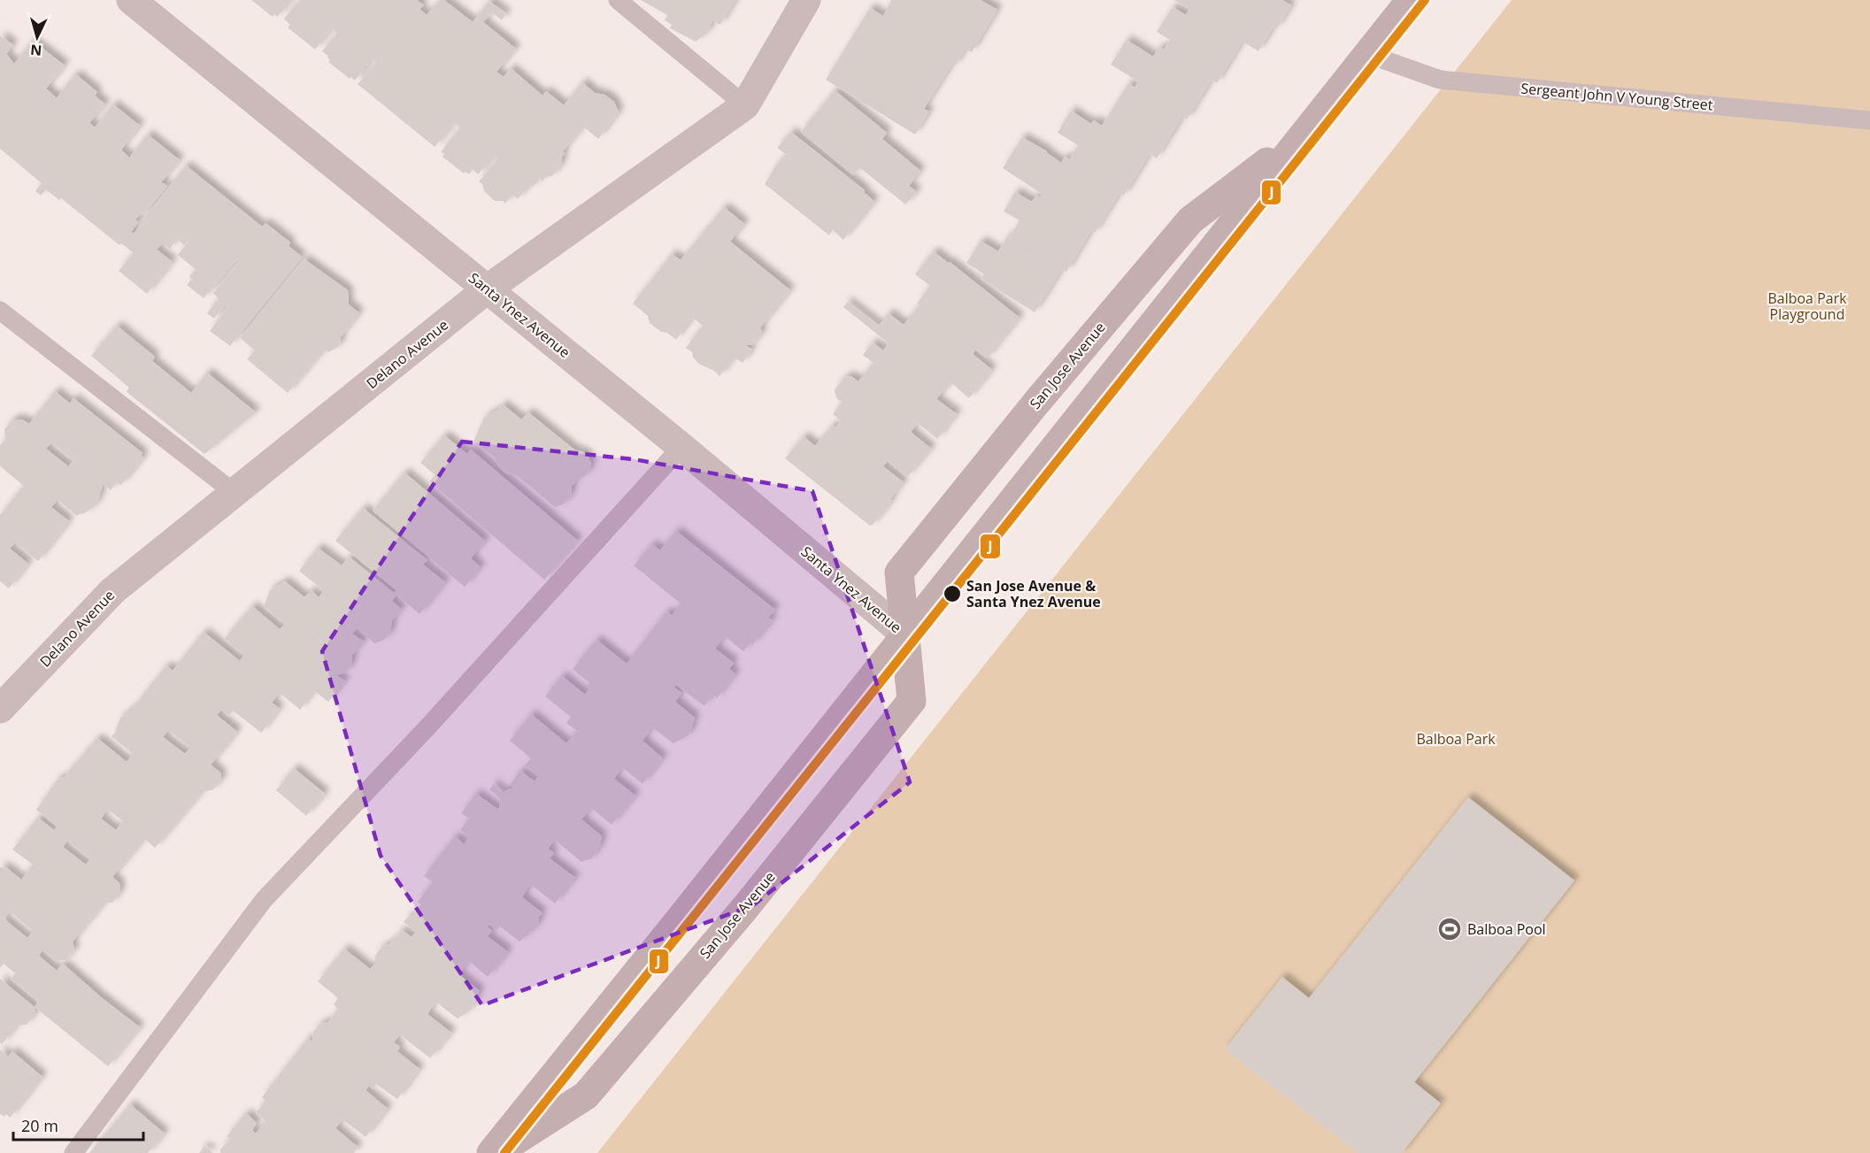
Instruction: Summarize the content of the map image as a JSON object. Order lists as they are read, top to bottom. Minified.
{"streets":{"main road":["San Jose Avenue"],"street":["Santa Ynez Avenue","Delano Avenue"],"lane":["Sergeant John V Young Street"]},"crossings":[["Sergeant John V Young Street","San Jose Avenue"],["Santa Ynez Avenue","Delano Avenue"],["Santa Ynez Avenue","San Jose Avenue"]],"parks":["Balboa Park Playground","Balboa Park"],"places":{"other":["San Jose Avenue & Santa Ynez Avenue"],"sports":["Balboa Pool"]},"lines":["transit line J"],"scale_bar":"20 m","north":"bottom"}
